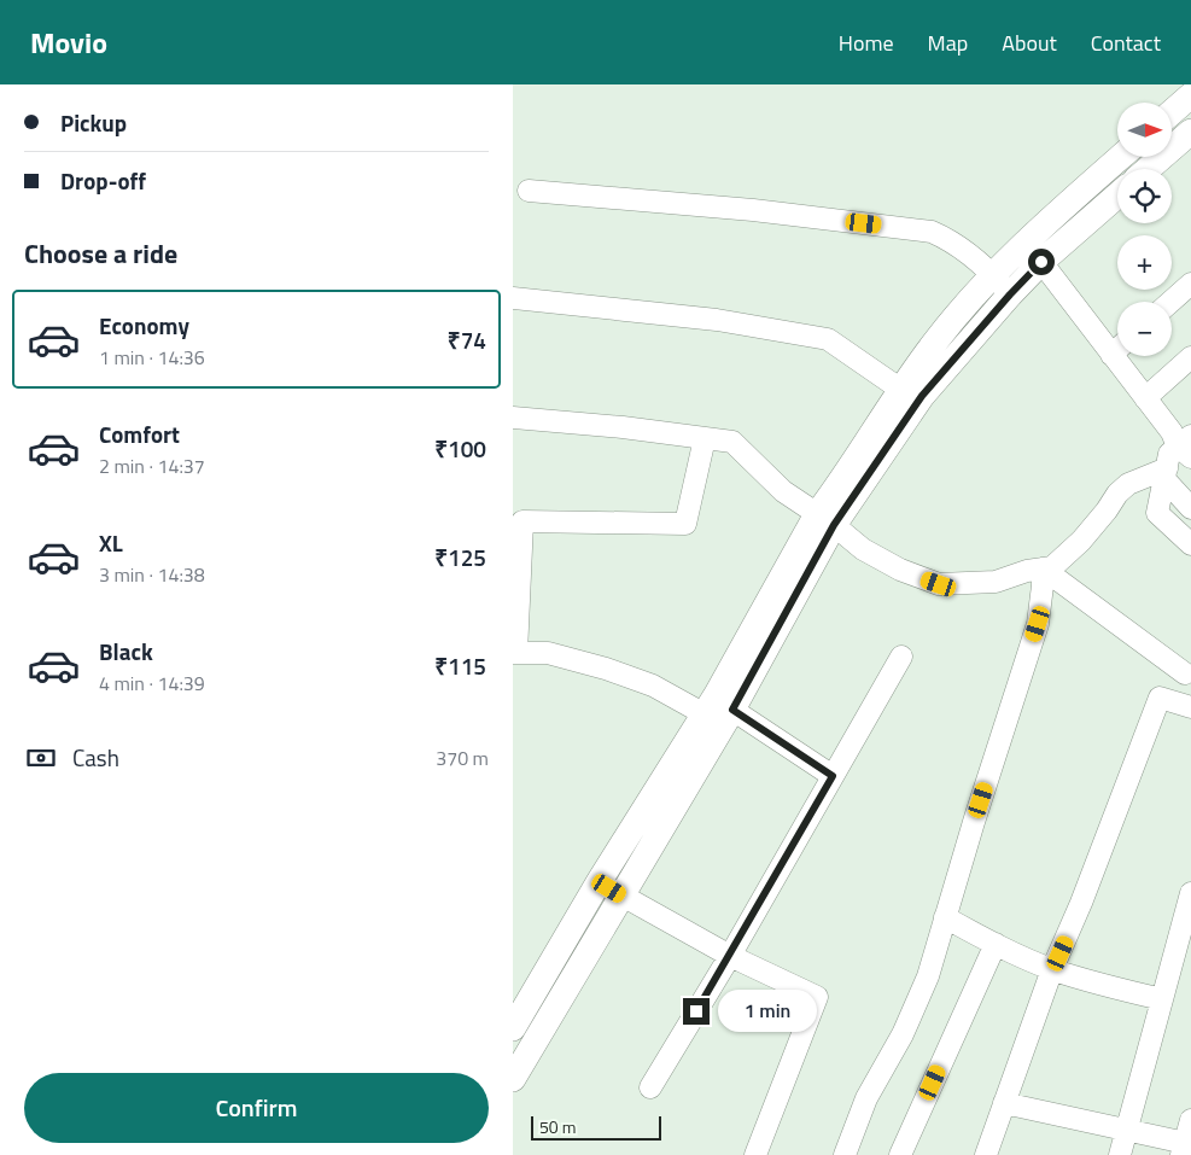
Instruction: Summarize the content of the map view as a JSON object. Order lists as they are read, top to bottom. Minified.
{"scale_bar":"50 m","north":"right","page":{"header":"Movio","nav":["Home","Map","About","Contact"],"banner":["Pickup","Drop-off"],"map_buttons":["+","−"],"heading":"Choose a ride","list":[{"name":"Economy","note":"1 min · 14:36","value":"₹74"},{"name":"Comfort","note":"2 min · 14:37","value":"₹100"},{"name":"XL","note":"3 min · 14:38","value":"₹125"},{"name":"Black","note":"4 min · 14:39","value":"₹115"}],"pay":["Cash","370 m"],"bubble":"1 min","buttons":"Confirm","scale":"50 m"}}
